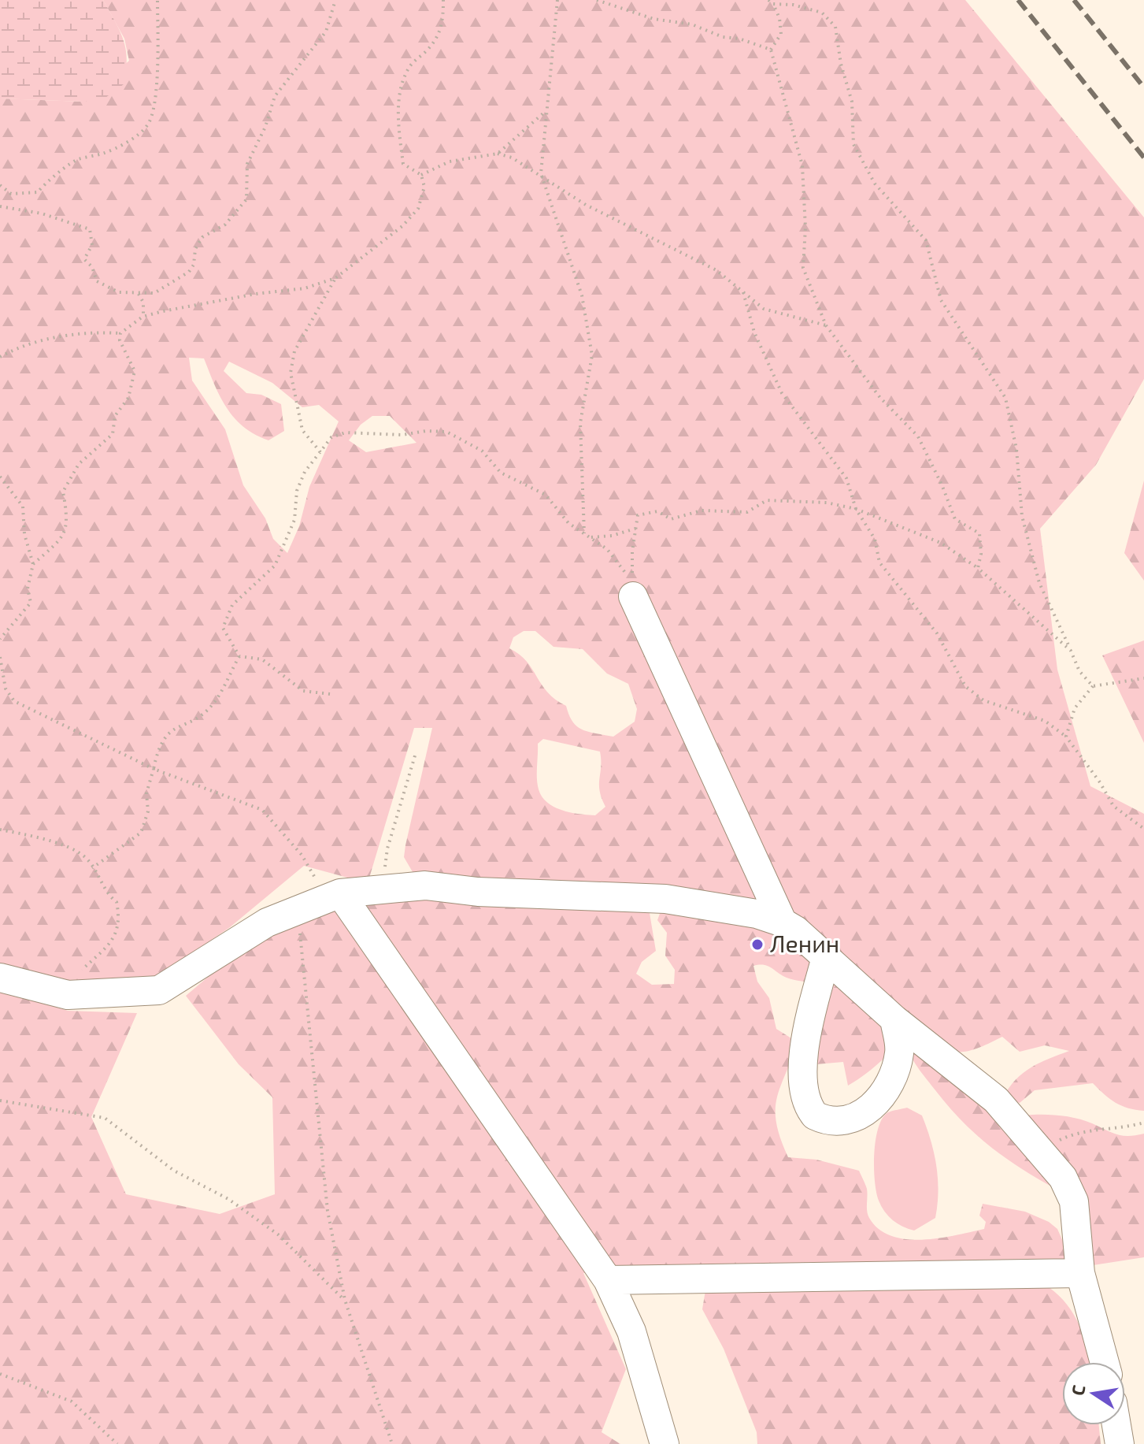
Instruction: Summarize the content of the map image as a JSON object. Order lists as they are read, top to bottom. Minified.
{"places":["Ленин"],"north":"left"}
